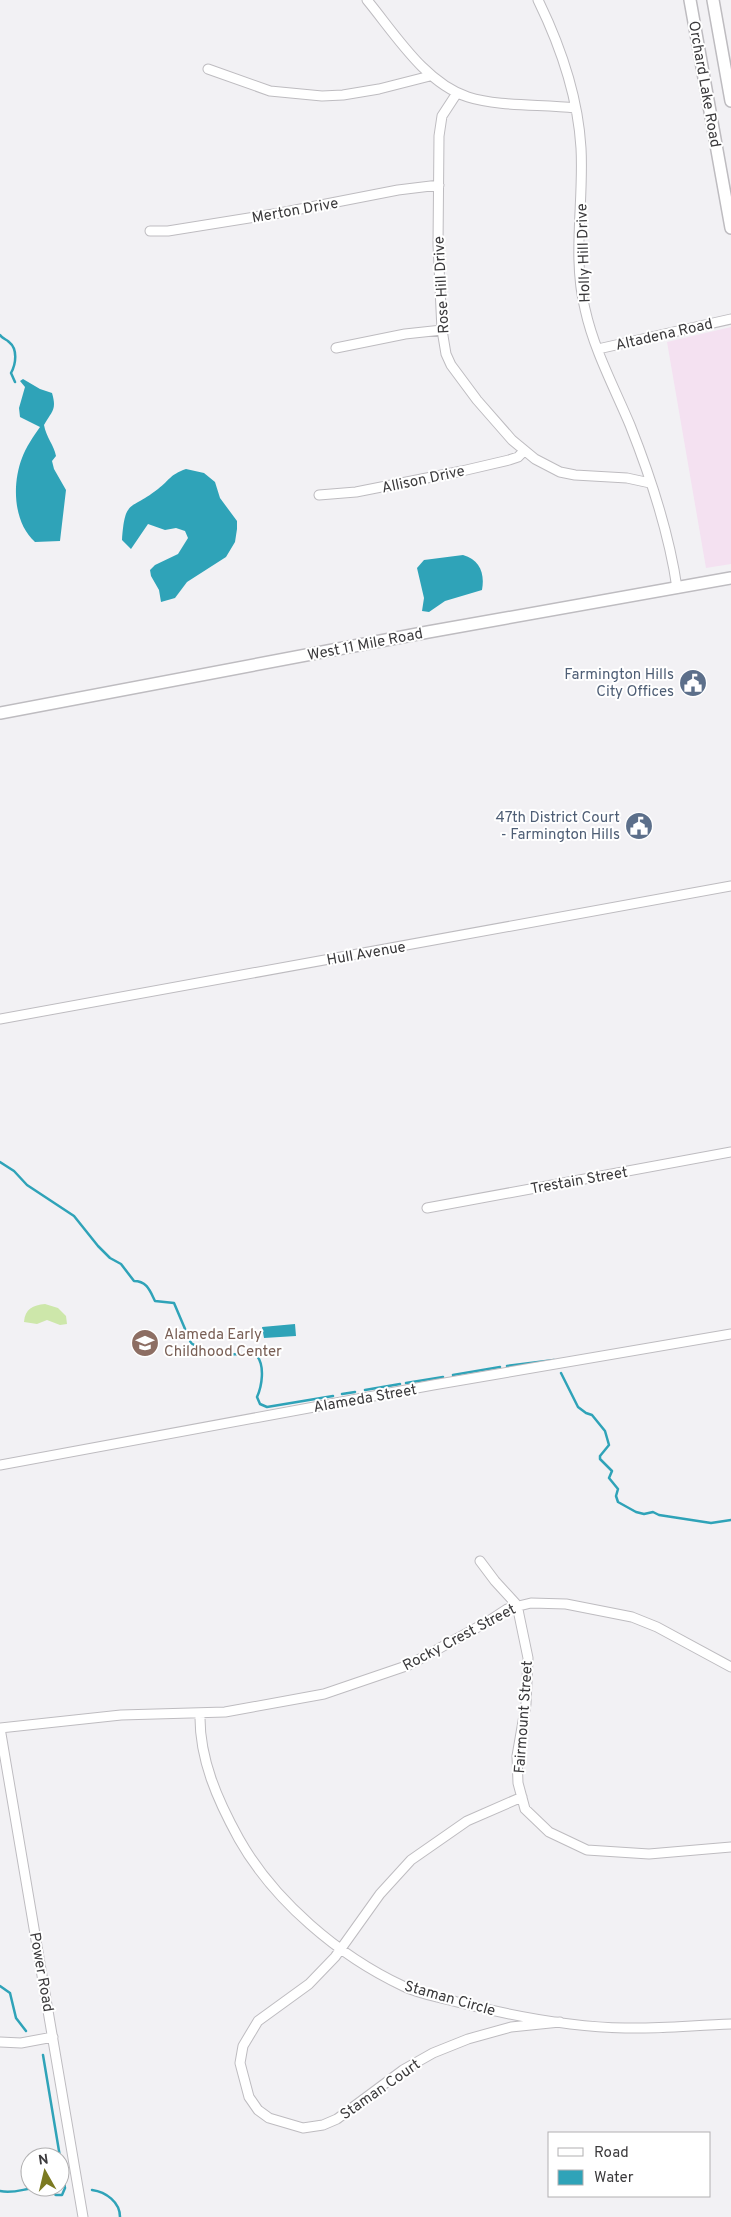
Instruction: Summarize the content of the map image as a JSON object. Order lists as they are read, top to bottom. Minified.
{"streets":{"street":["Orchard Lake Road","Merton Drive","Holly Hill Drive","Rose Hill Drive","Altadena Road","Allison Drive","West 11 Mile Road","Hull Avenue","Trestain Street","Alameda Street","Rocky Crest Street","Fairmount Street","Power Road","Staman Circle","Staman Court"]},"crossings":[["Merton Drive","Rose Hill Drive"],["Holly Hill Drive","Rose Hill Drive"],["Holly Hill Drive","Altadena Road"],["Holly Hill Drive","West 11 Mile Road"],["Rose Hill Drive","Allison Drive"],["Rocky Crest Street","Fairmount Street"],["Rocky Crest Street","Power Road"],["Rocky Crest Street","Staman Circle"],["Fairmount Street","Staman Court"],["Staman Circle","Staman Court"]],"places":{"public building":["Farmington Hills City Offices","47th District Court - Farmington Hills"],"school or university":["Alameda Early Childhood Center"]},"legend":["Road","Water"],"north":"top"}
